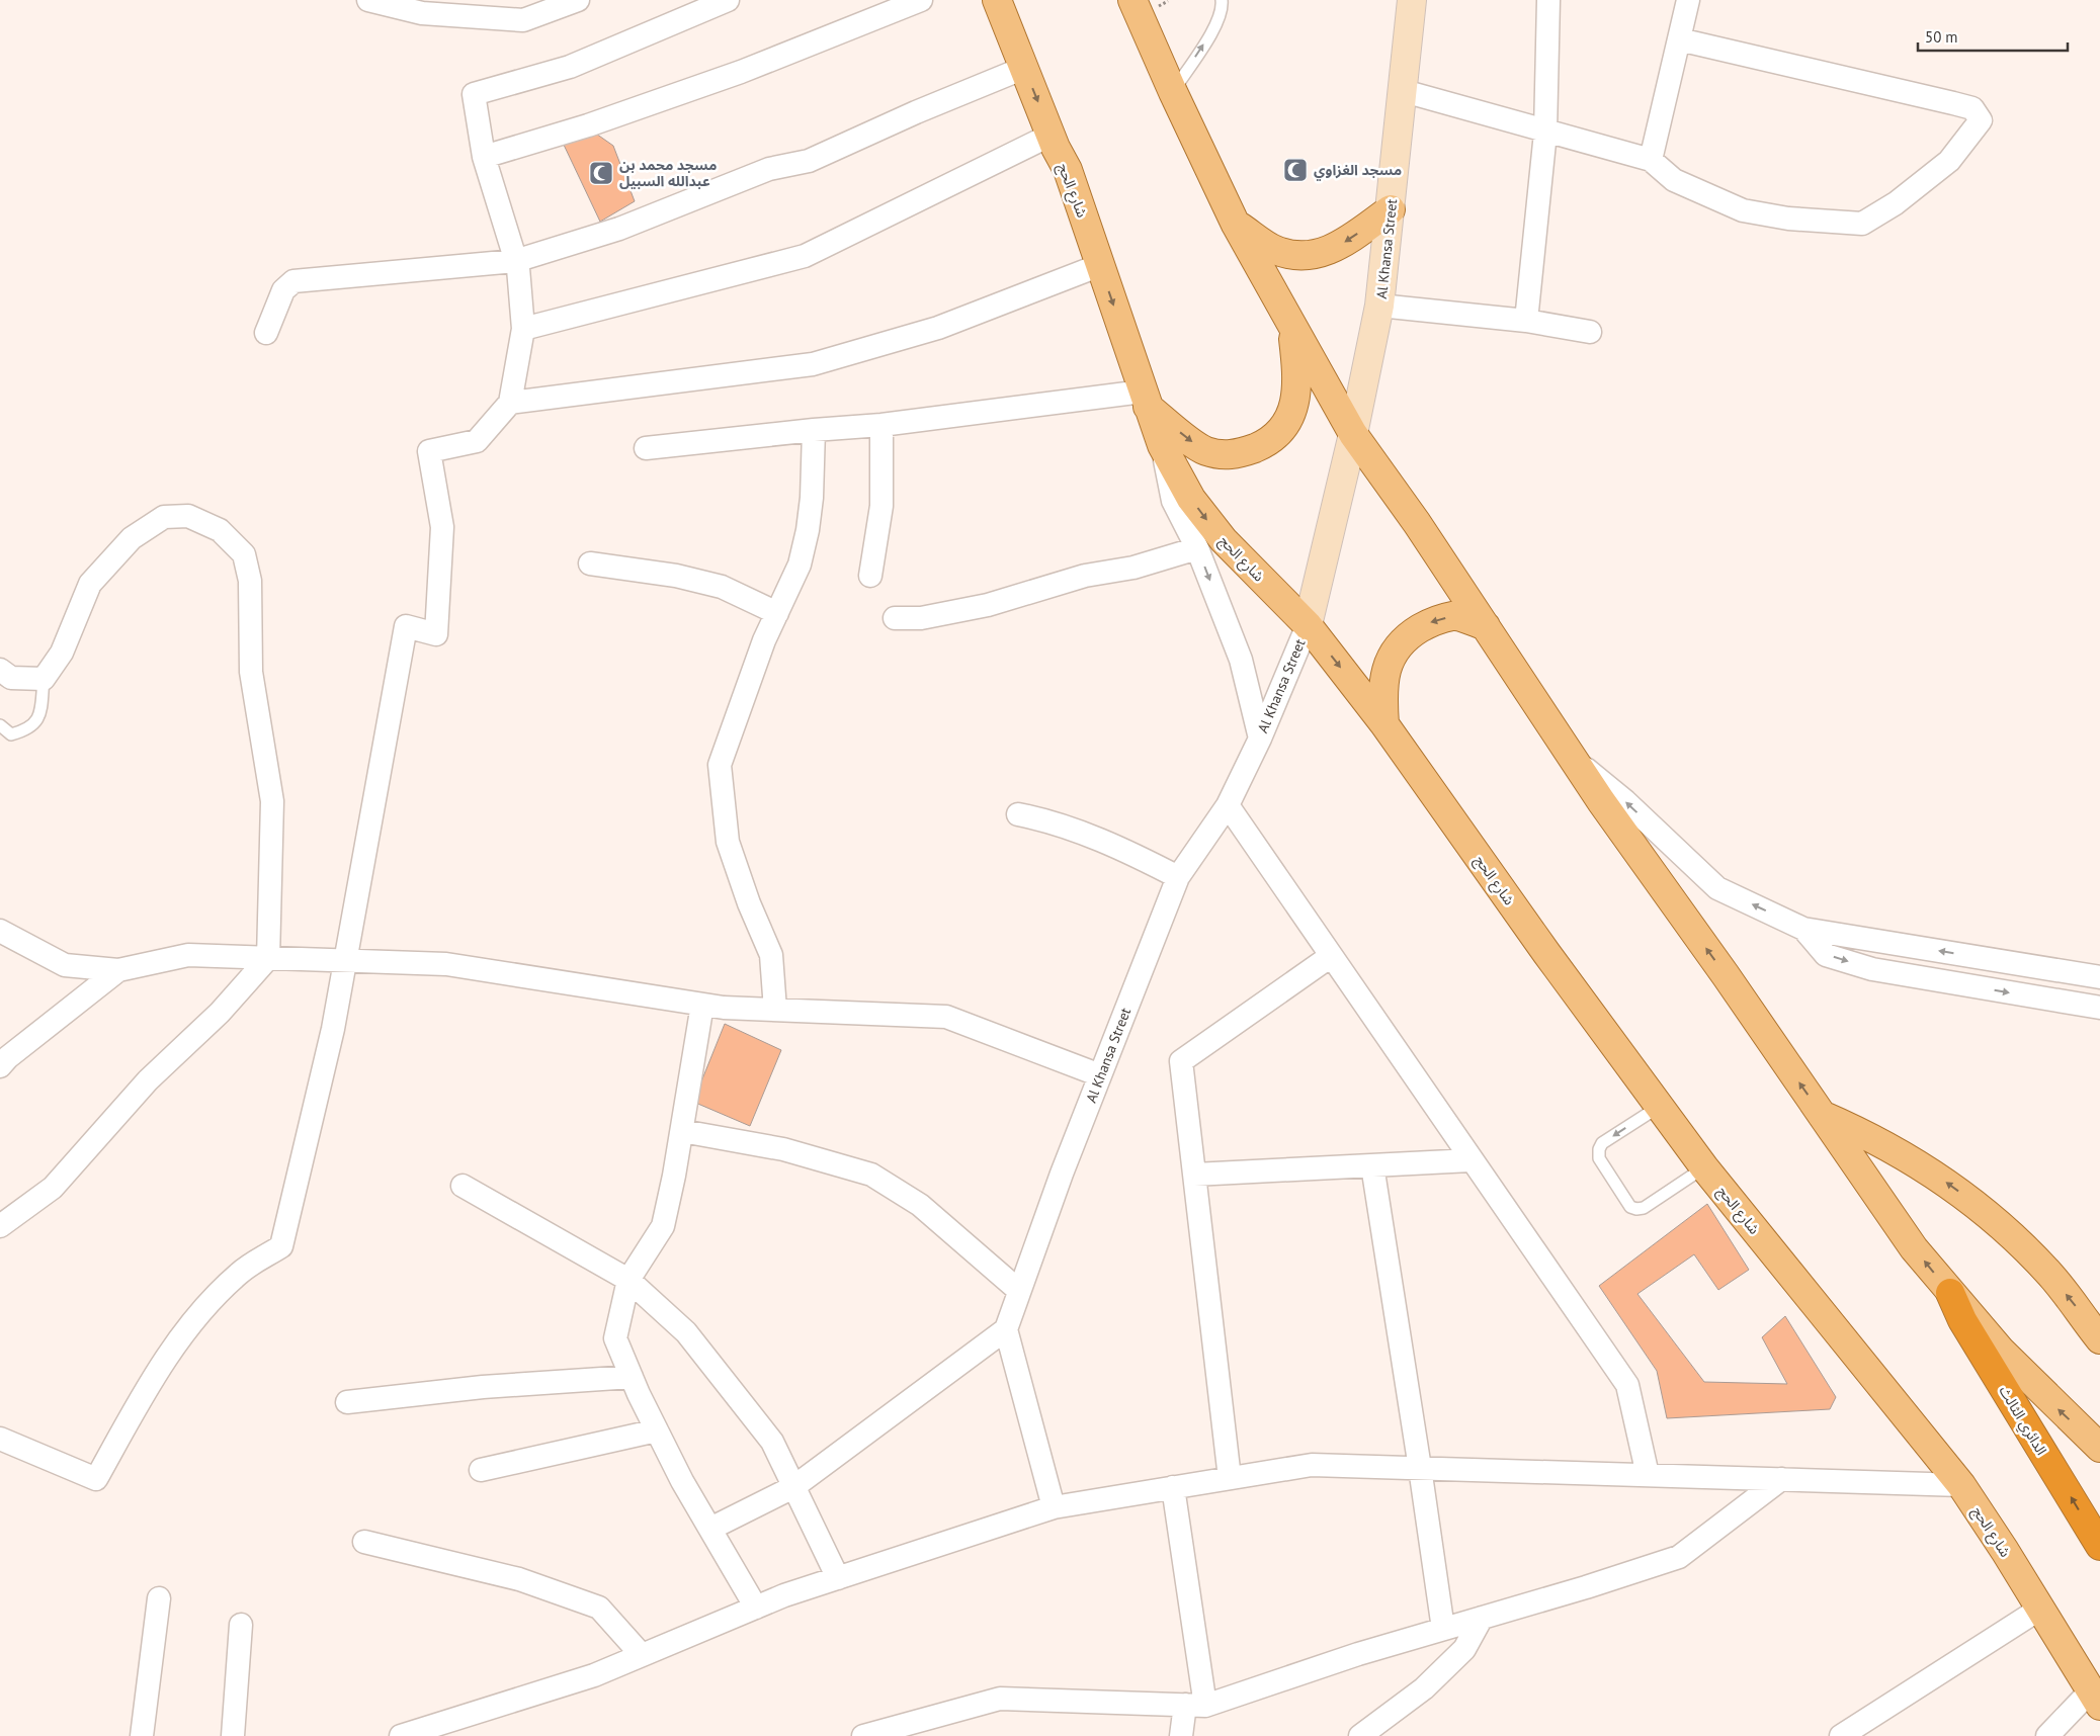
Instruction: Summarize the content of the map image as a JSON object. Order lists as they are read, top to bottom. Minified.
{"streets":{"highway":["الدائري الثالث"],"main road":["شارع الحج"],"street":["Al Khansa Street"]},"crossings":[["شارع الحج","Al Khansa Street"]],"one_way":["الدائري الثالث"],"places":{"mosque":["مسجد الغزاوي","مسجد محمد بن عبدالله السبيل"]},"scale_bar":"50 m"}
